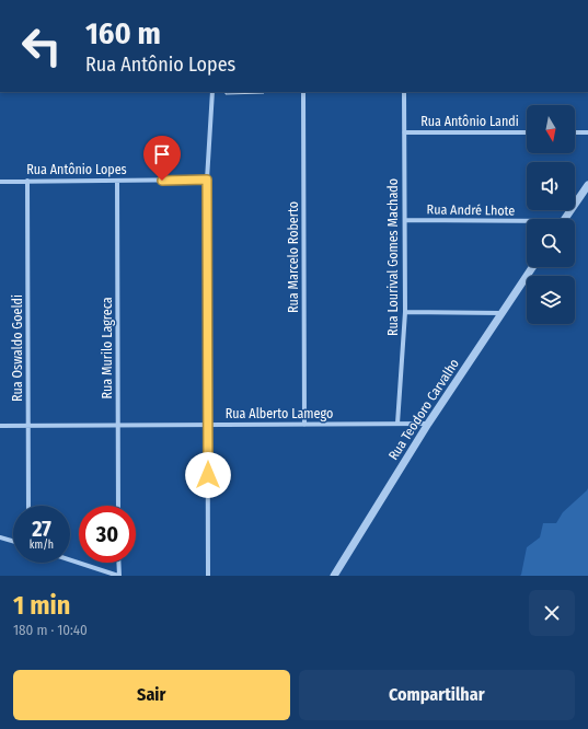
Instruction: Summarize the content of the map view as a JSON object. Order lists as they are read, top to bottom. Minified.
{"streets":{"street":["Rua Antônio Landi","Rua Antônio Lopes","Rua André Lhote","Rua Marcelo Roberto","Rua Lourival Gomes Machado","Rua Oswaldo Goeldi","Rua Murilo Lagreca","Rua Teodoro Carvalho","Rua Alberto Lamego"]},"crossings":[["Rua Antônio Landi","Rua Lourival Gomes Machado"],["Rua Antônio Lopes","Rua Oswaldo Goeldi"],["Rua Antônio Lopes","Rua Murilo Lagreca"],["Rua André Lhote","Rua Lourival Gomes Machado"],["Rua Marcelo Roberto","Rua Alberto Lamego"],["Rua Lourival Gomes Machado","Rua Alberto Lamego"],["Rua Oswaldo Goeldi","Rua Alberto Lamego"],["Rua Murilo Lagreca","Rua Alberto Lamego"],["Rua Teodoro Carvalho","Rua Alberto Lamego"]],"north":"bottom","page":{"turn":["160 m","Rua Antônio Lopes"],"speed":"27 km/h","limit":"30","heading":["1 min","180 m · 10:40"],"buttons":["Sair","Compartilhar"]}}
